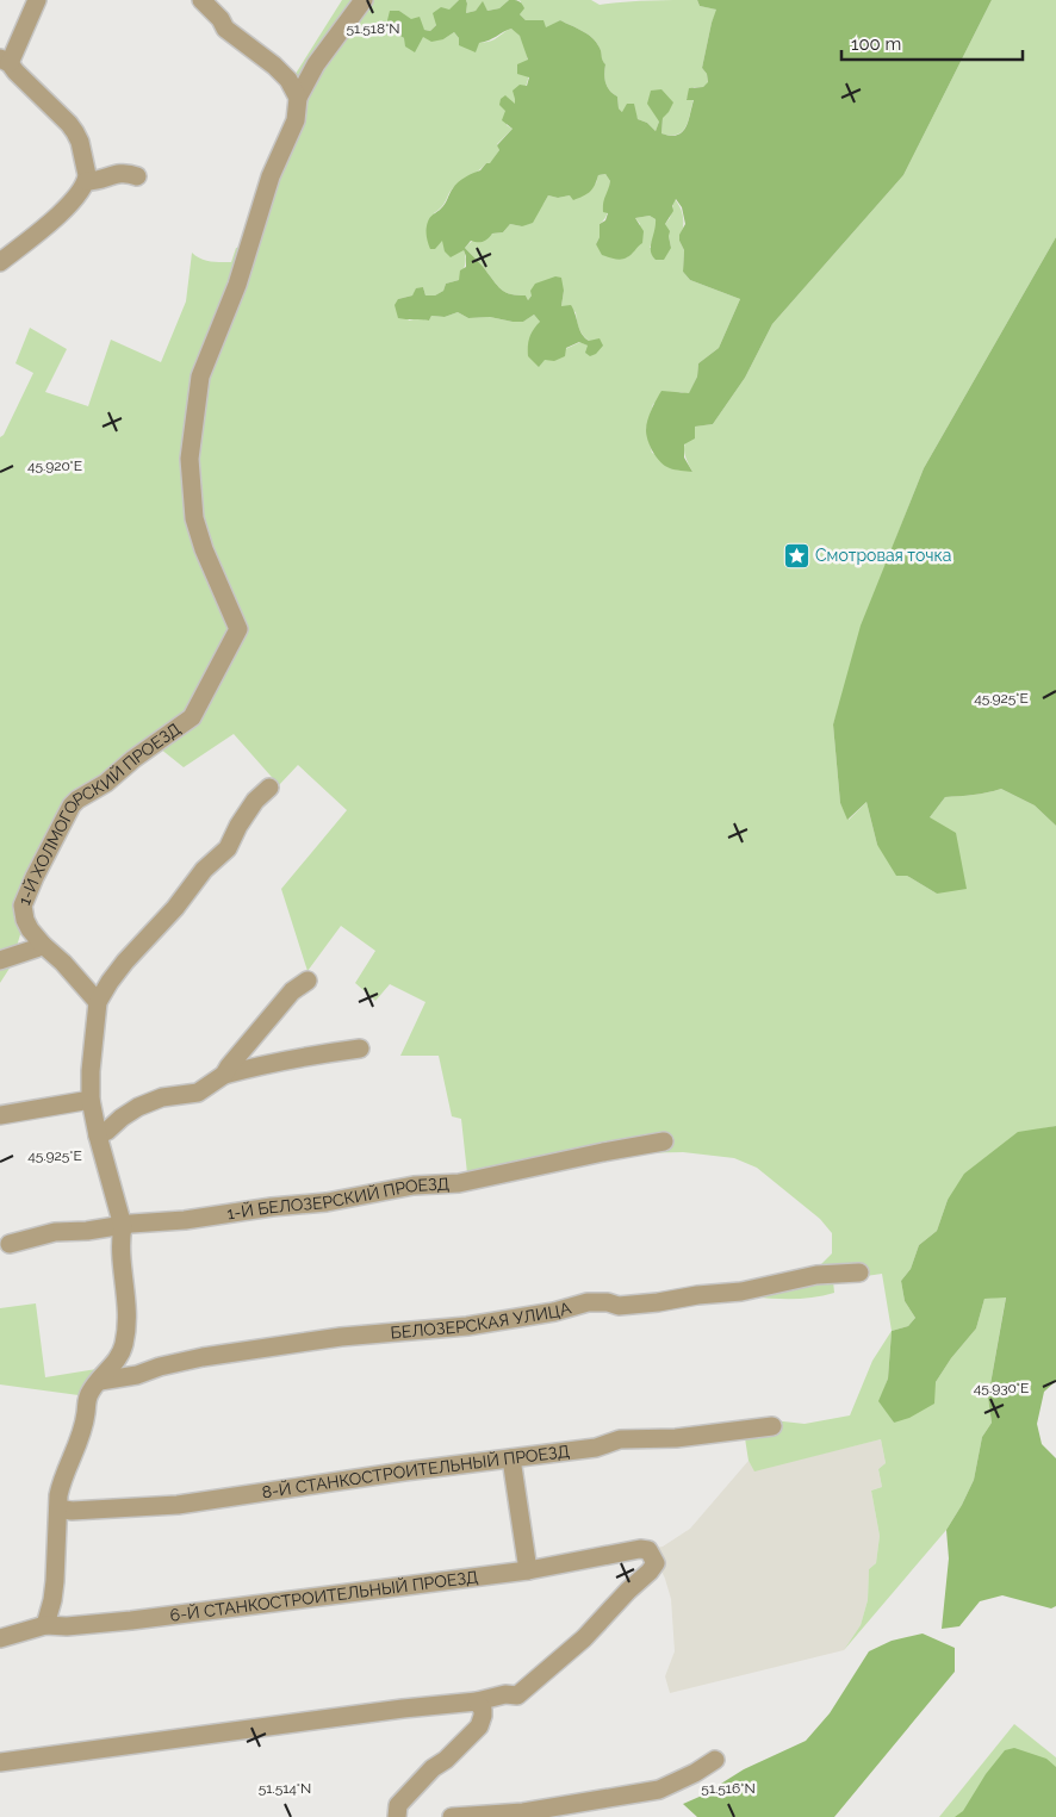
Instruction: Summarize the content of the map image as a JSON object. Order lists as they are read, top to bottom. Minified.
{"streets":{"street":["1-Й ХОЛМОГОРСКИЙ ПРОЕЗД","1-Й БЕЛОЗЕРСКИЙ ПРОЕЗД","БЕЛОЗЕРСКАЯ УЛИЦА","8-Й СТАНКОСТРОИТЕЛЬНЫЙ ПРОЕЗД","6-Й СТАНКОСТРОИТЕЛЬНЫЙ ПРОЕЗД"]},"places":{"place":["Смотровая точка"]},"scale_bar":"100 m","coordinates":["51.518°N","45.920°E","45.925°E","45.930°E","51.514°N","51.516°N"]}
